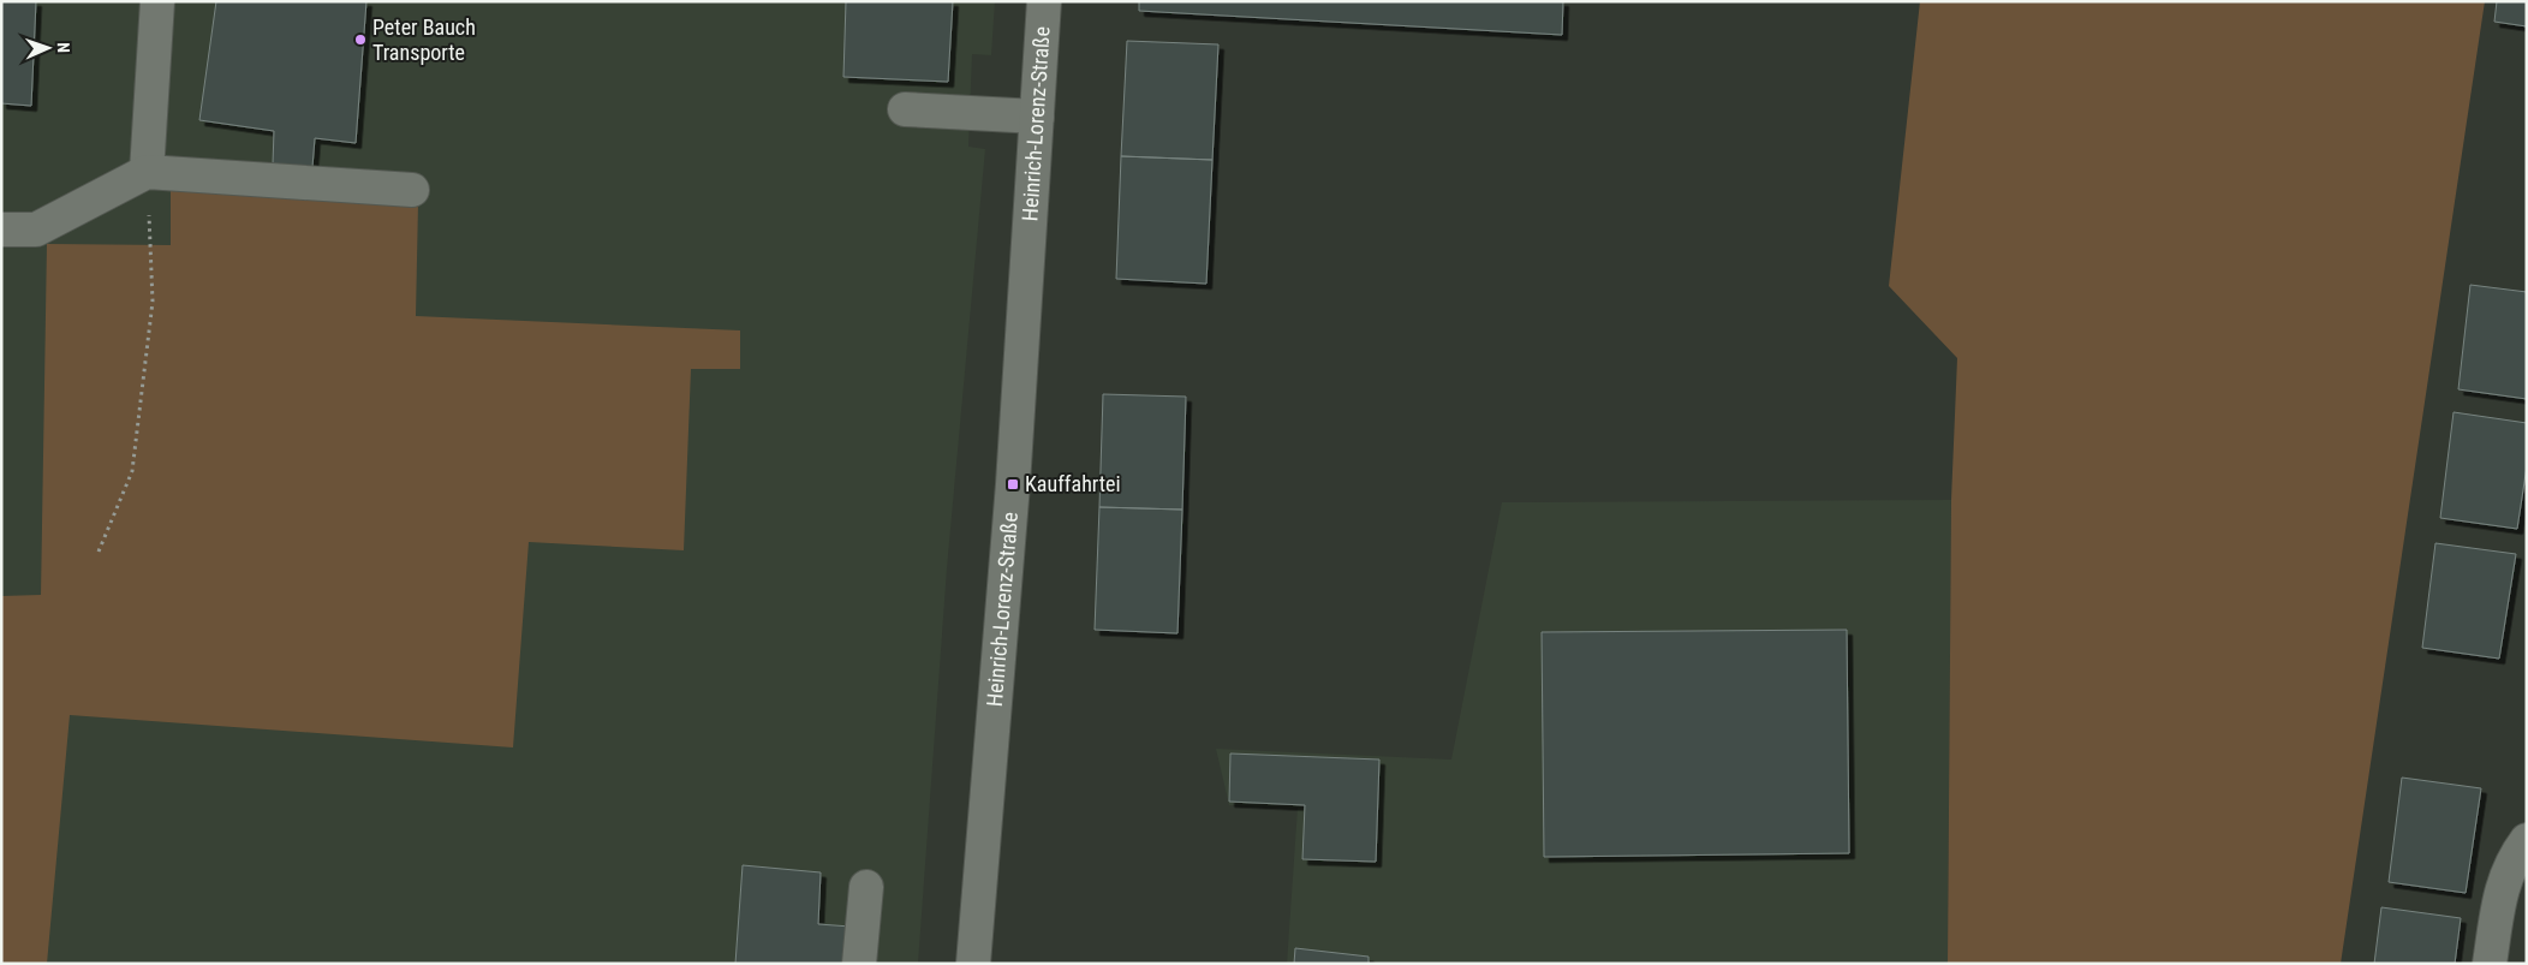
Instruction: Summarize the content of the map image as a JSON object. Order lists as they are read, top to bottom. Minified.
{"streets":{"street":["Heinrich-Lorenz-Straße"]},"places":{"other":["Peter Bauch Transporte"],"transit":["Kauffahrtei"]},"north":"right"}
